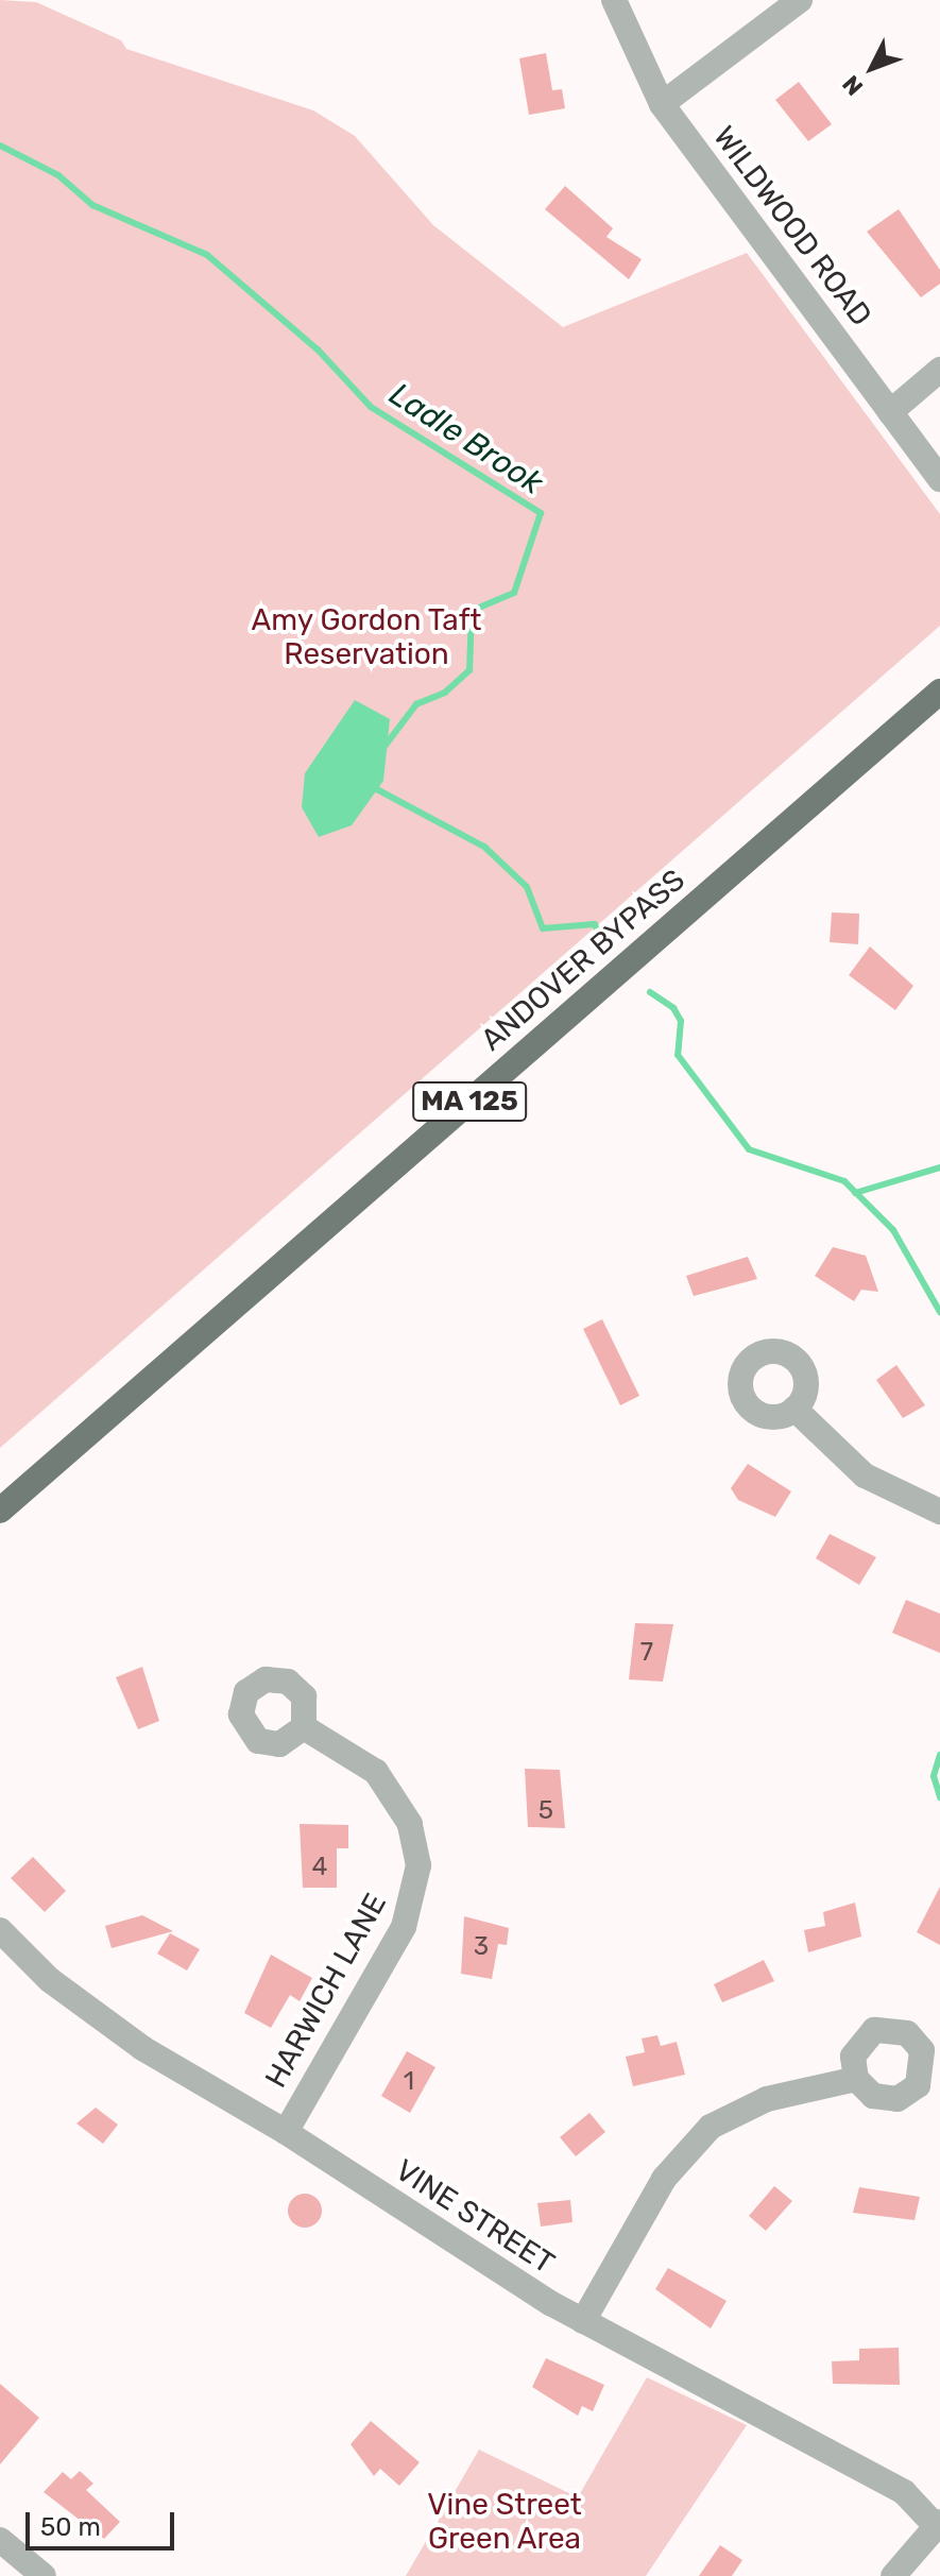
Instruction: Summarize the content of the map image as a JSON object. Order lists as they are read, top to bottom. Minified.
{"streets":{"main road":["ANDOVER BYPASS","MA 125"],"street":["WILDWOOD ROAD","HARWICH LANE","VINE STREET"]},"crossings":[["HARWICH LANE","VINE STREET"]],"water":["Ladle Brook"],"parks":["Amy Gordon Taft Reservation","Vine Street Green Area"],"house_numbers":["7","5","4","3","1"],"scale_bar":"50 m","north":"bottom left"}
